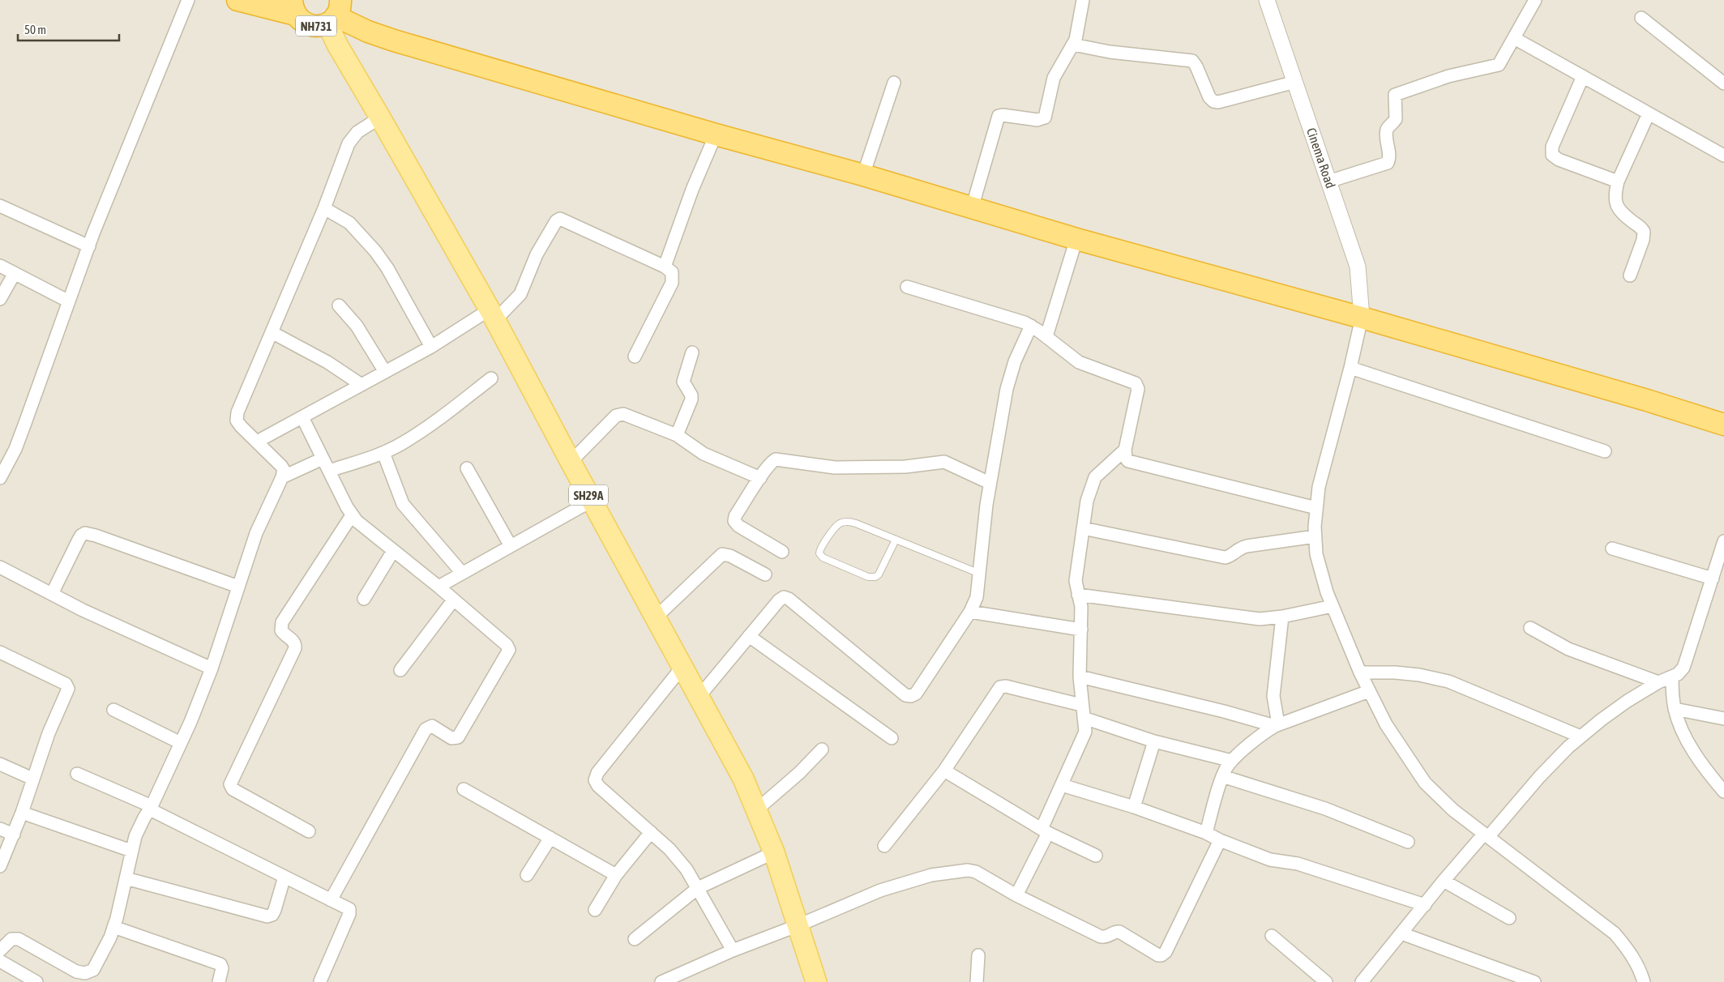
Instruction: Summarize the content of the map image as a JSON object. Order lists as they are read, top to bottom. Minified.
{"streets":{"highway":["NH731"],"main road":["SH29A"],"street":["Cinema Road"]},"crossings":[["NH731","SH29A"]],"scale_bar":"50 m"}
